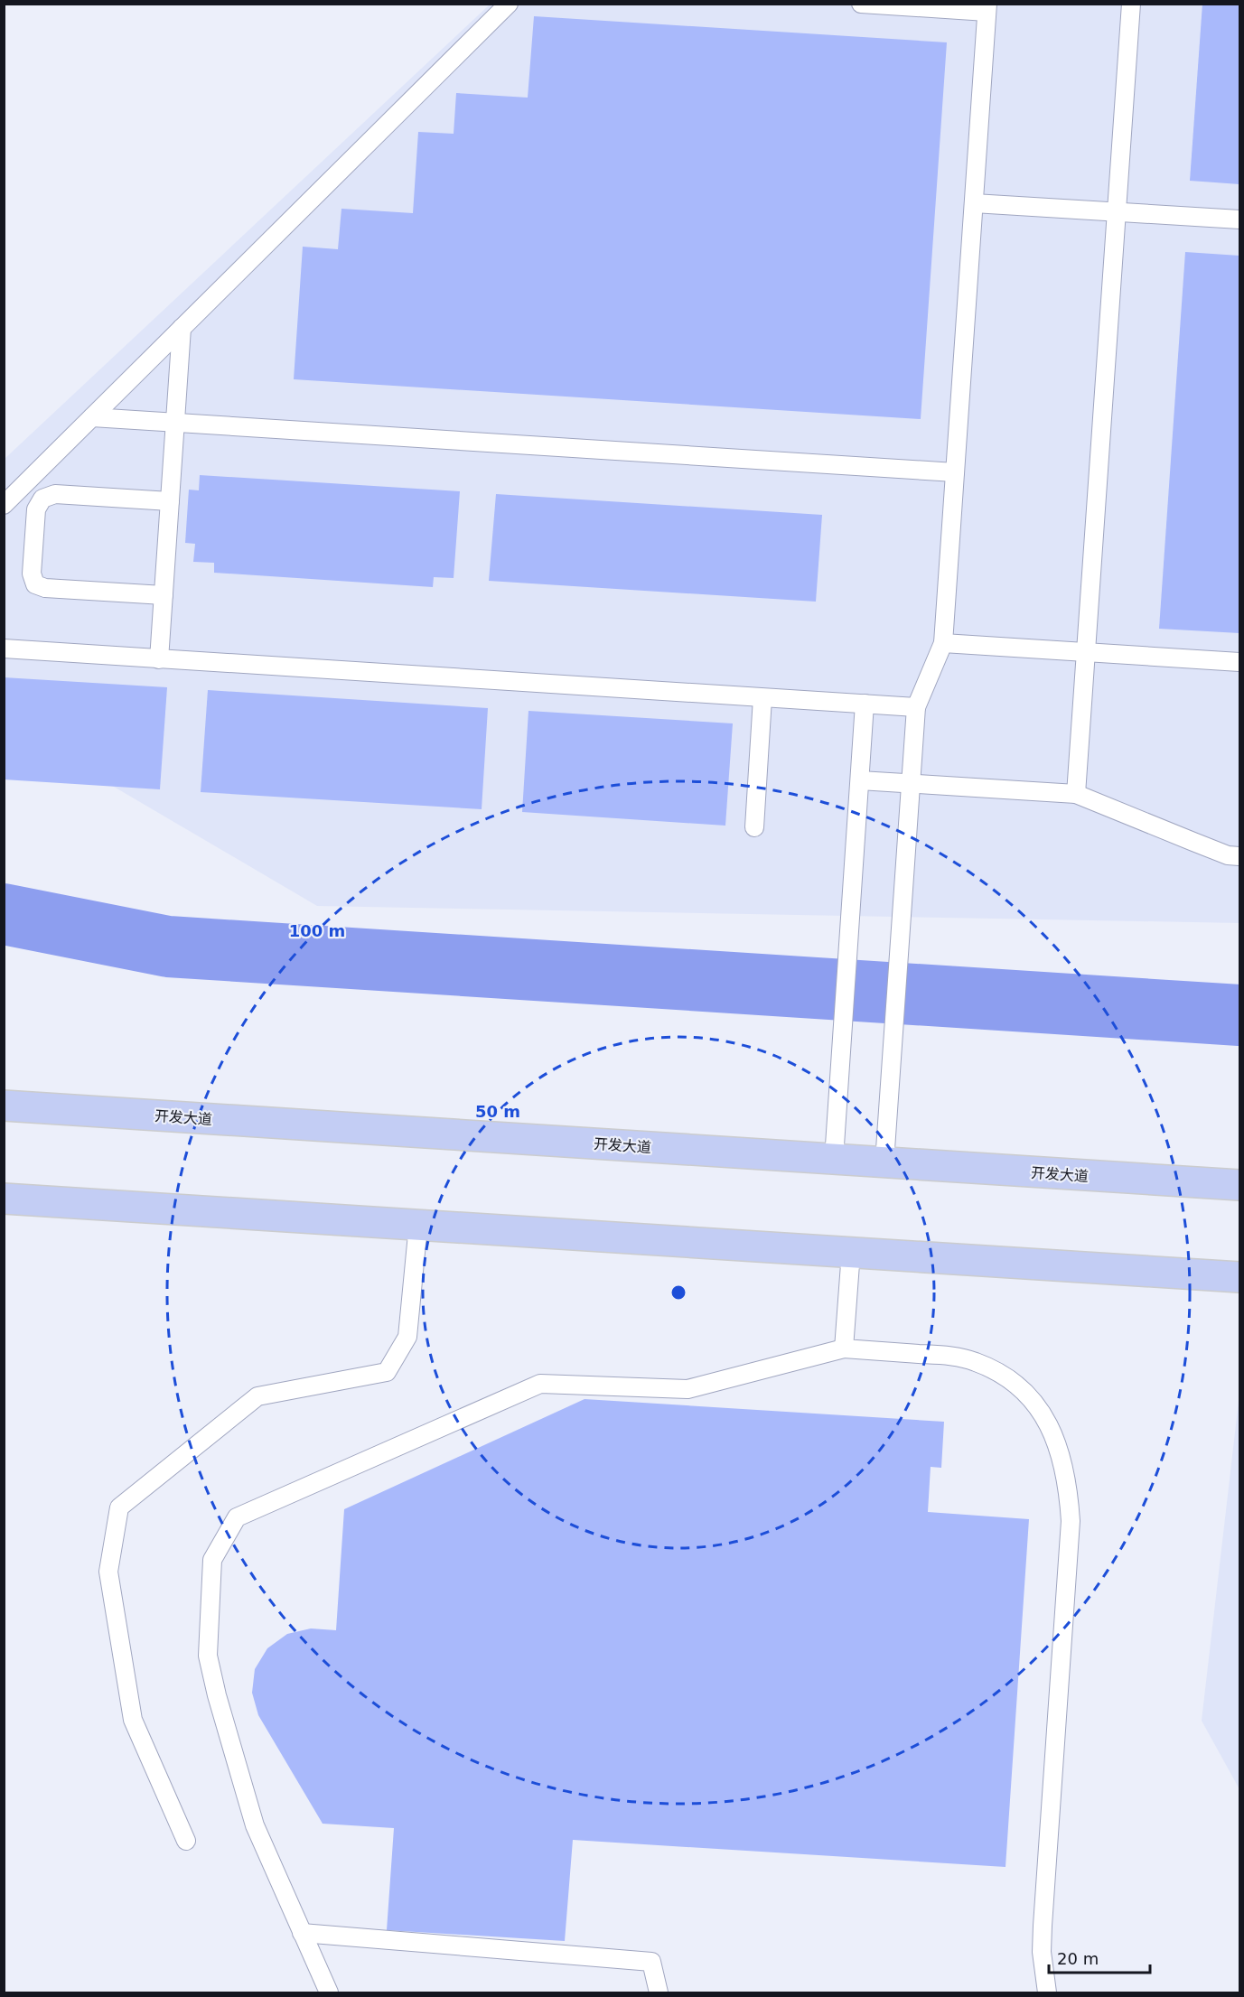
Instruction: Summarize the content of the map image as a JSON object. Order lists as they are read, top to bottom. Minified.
{"streets":{"main road":["开发大道"]},"scale_bar":"20 m","rings":["100 m","50 m"]}
